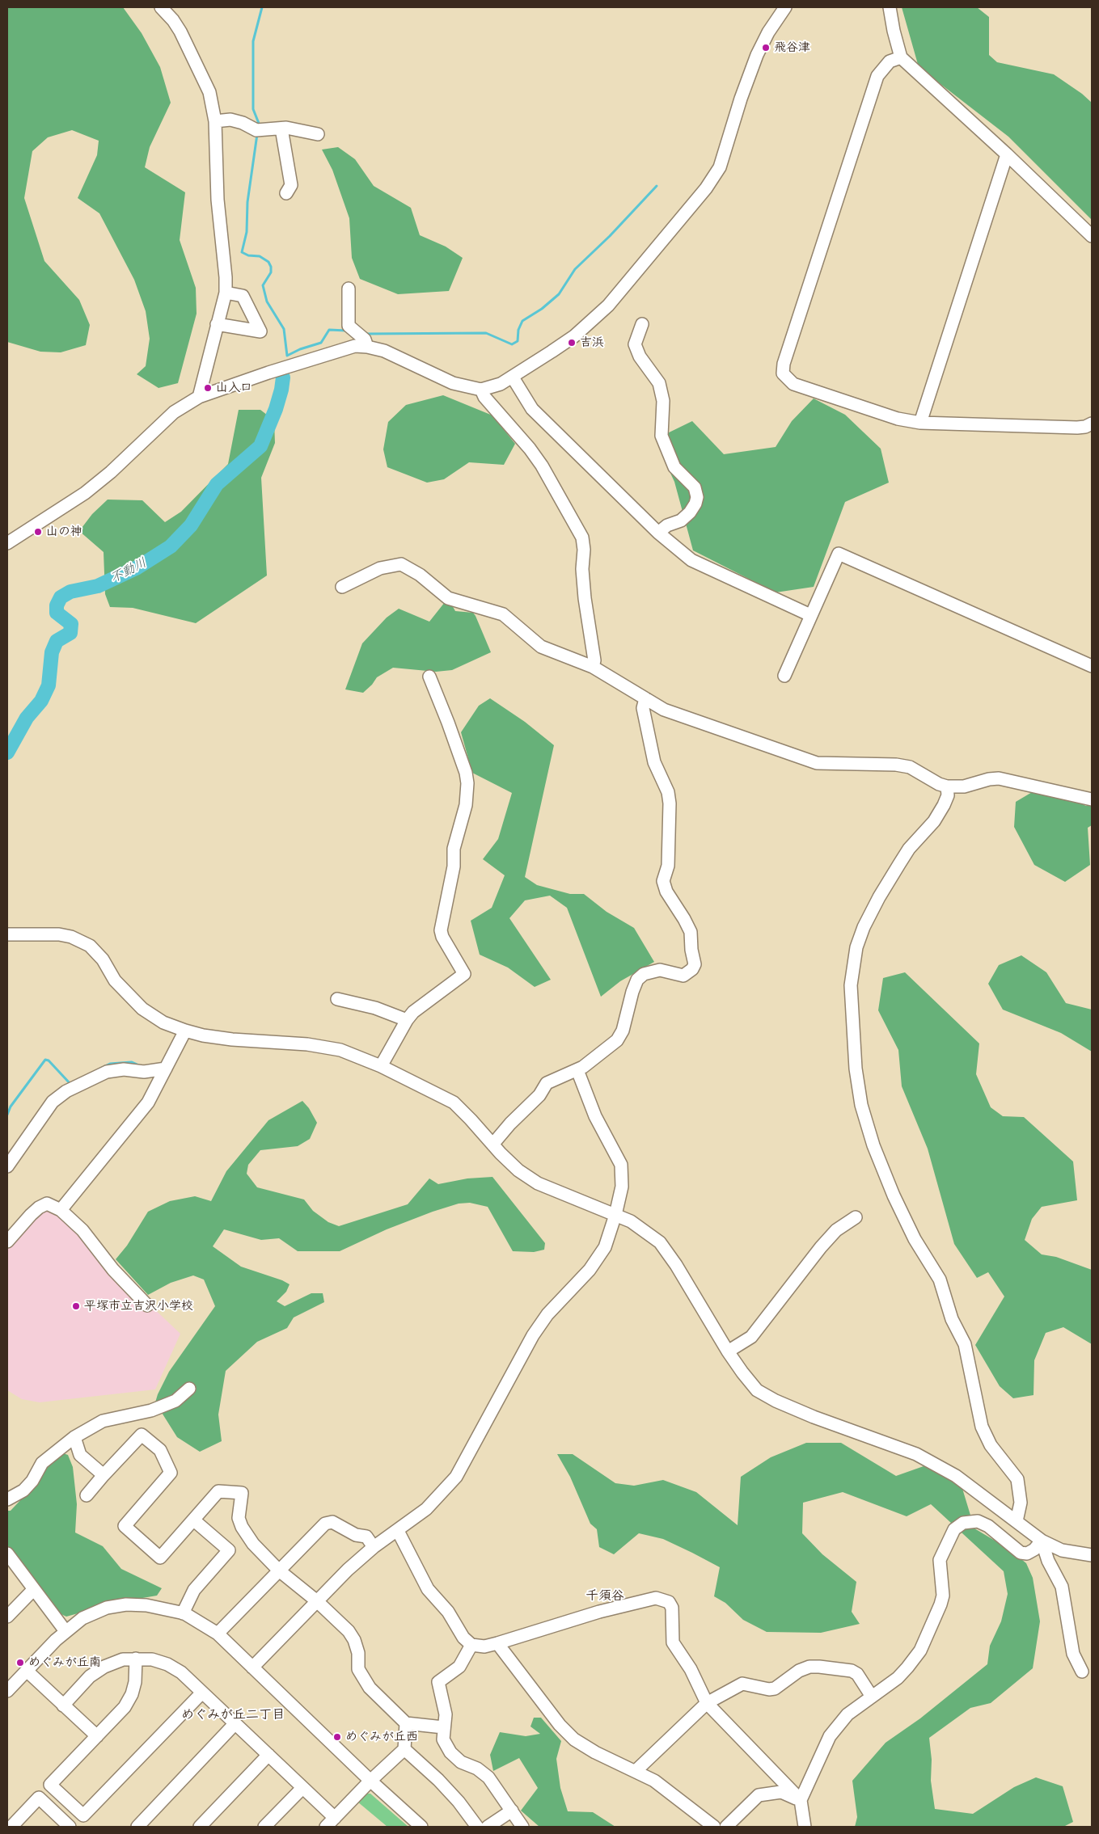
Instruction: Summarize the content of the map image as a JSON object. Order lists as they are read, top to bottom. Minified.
{"districts":["千須谷","めぐみが丘二丁目"],"water":["不動川"],"places":["飛谷津","吉浜","山入口","山の神","平塚市立吉沢小学校","めぐみが丘南","めぐみが丘西"]}
